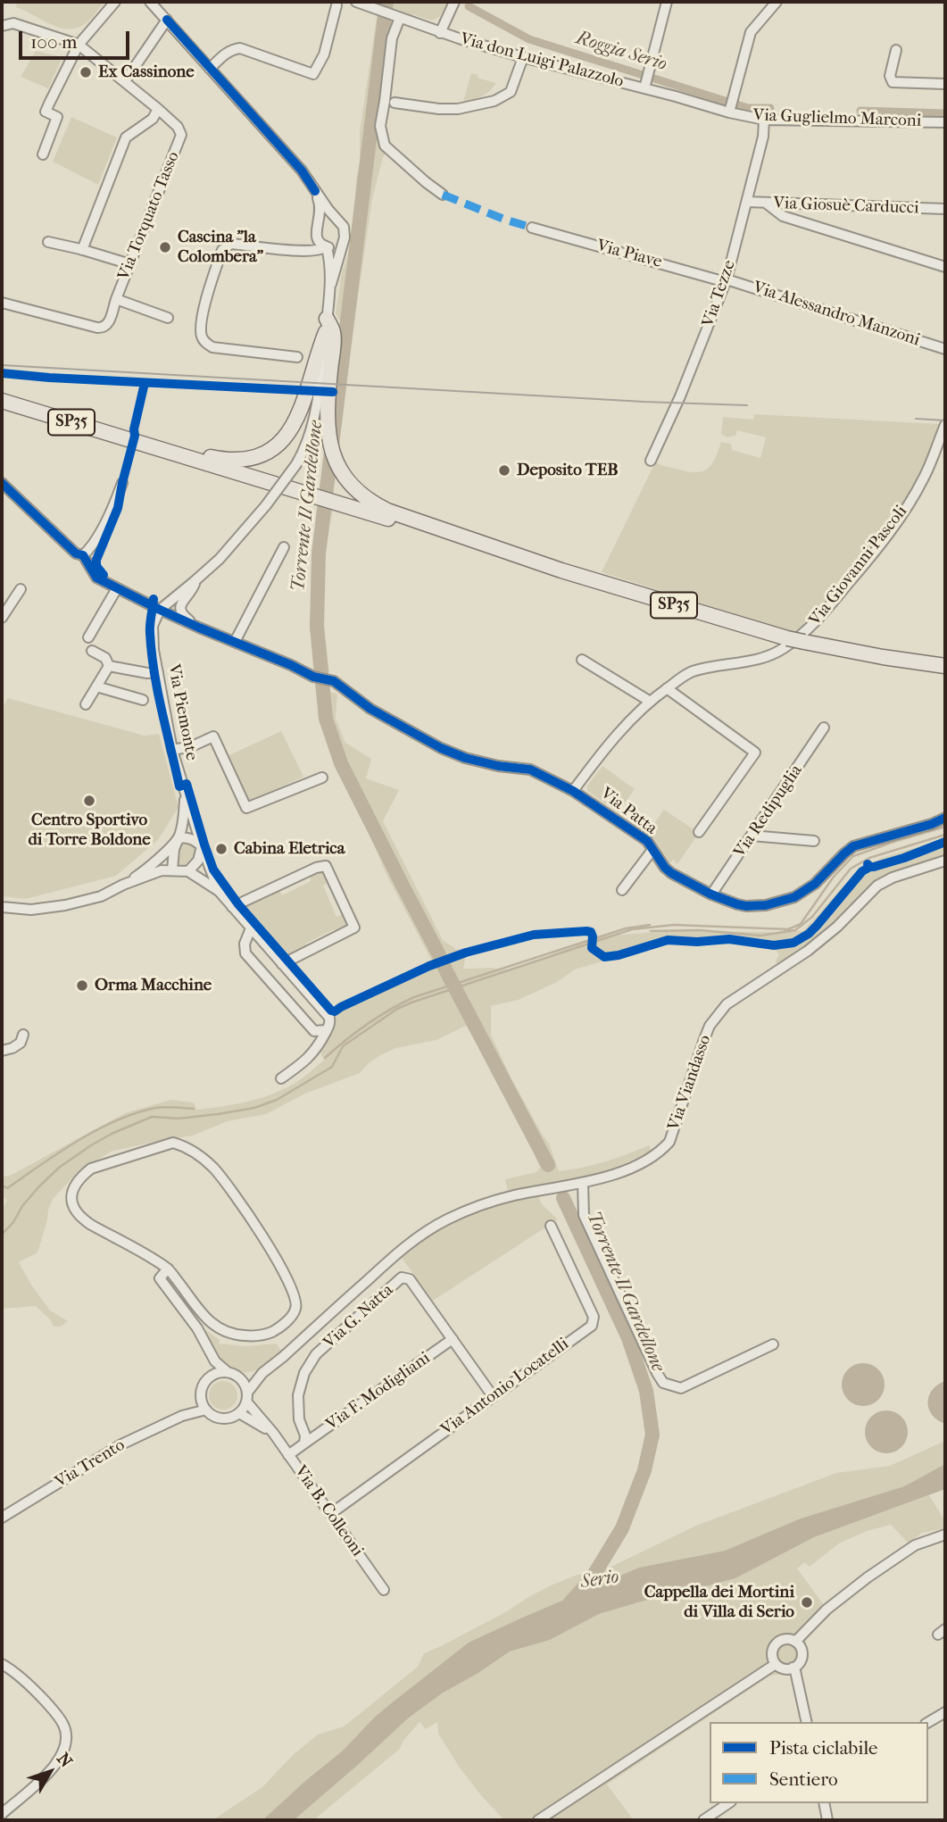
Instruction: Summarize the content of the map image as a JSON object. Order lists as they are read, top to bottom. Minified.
{"streets":{"highway":["SP35"],"street":["Via don Luigi Palazzolo","Via Guglielmo Marconi","Via Giosuè Carducci","Via Torquato Tasso","Via Piave","Via Tezze","Via Alessandro Manzoni","Via Giovanni Pascoli","Via Piemonte","Via Patta","Via Redipuglia","Via Viandasso","Via G. Natta","Via Antonio Locatelli","Via F. Modigliani","Via Trento","Via B. Colleoni"]},"crossings":[["Via don Luigi Palazzolo","Via Guglielmo Marconi"],["Via Guglielmo Marconi","Via Tezze"],["Via Giosuè Carducci","Via Tezze"],["Via Piave","Via Tezze"],["Via Piave","Via Alessandro Manzoni"],["Via Tezze","Via Alessandro Manzoni"],["SP35","Via Giovanni Pascoli"],["Via Giovanni Pascoli","Via Patta"],["Via Patta","Via Redipuglia"],["Via Viandasso","Via Trento"],["Via Viandasso","Via B. Colleoni"],["Via G. Natta","Via Antonio Locatelli"],["Via G. Natta","Via F. Modigliani"],["Via Antonio Locatelli","Via B. Colleoni"],["Via Trento","Via B. Colleoni"]],"water":["Roggia Serio","Torrente Il Gardellone","Serio"],"places":["Ex Cassinone","Cascina \"la Colombera\"","Deposito TEB","Centro Sportivo di Torre Boldone","Cabina Eletrica","Orma Macchine","Cappella dei Mortini di Villa di Serio"],"legend":["Pista ciclabile","Sentiero"],"scale_bar":"100 m","north":"top right"}
